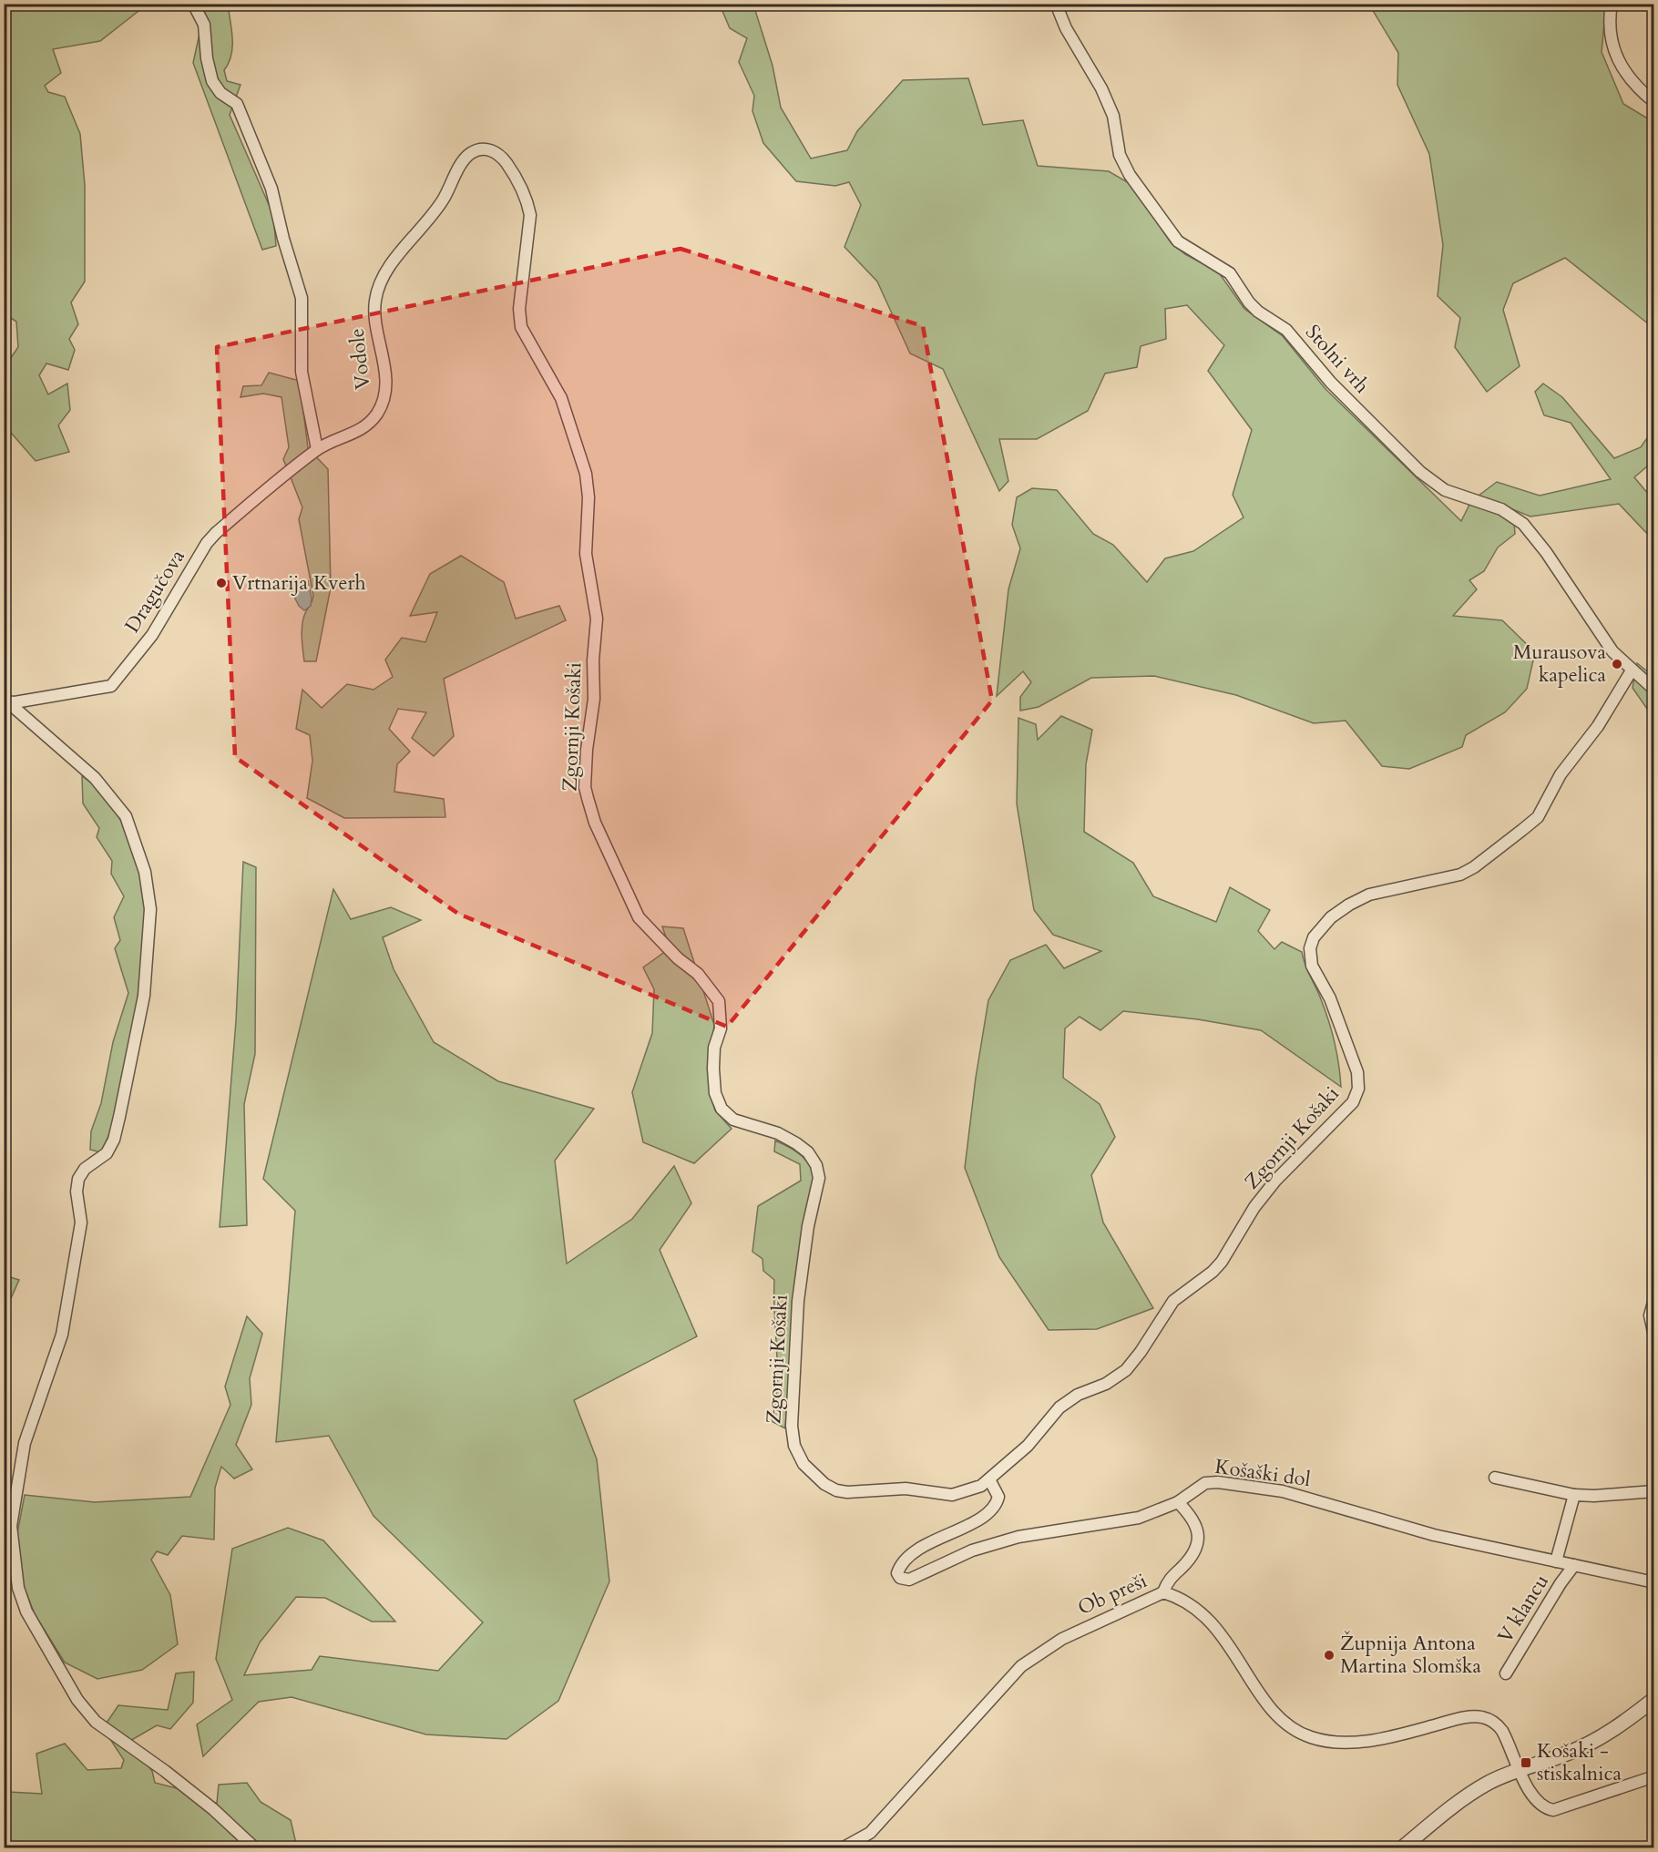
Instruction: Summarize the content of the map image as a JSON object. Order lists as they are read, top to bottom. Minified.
{"streets":{"street":["Vodole","Stolni vrh","Dragučova","Zgornji Košaki","Košaški dol","Ob preši","V klancu"]},"crossings":[["Vodole","Dragučova"],["Vodole","Zgornji Košaki"],["Stolni vrh","Zgornji Košaki"],["Zgornji Košaki","Košaški dol"],["Košaški dol","V klancu"]],"places":{"other":["Vrtnarija Kverh","Murausova kapelica","Župnija Antona Martina Slomška"],"transit":["Košaki - stiskalnica"]}}
